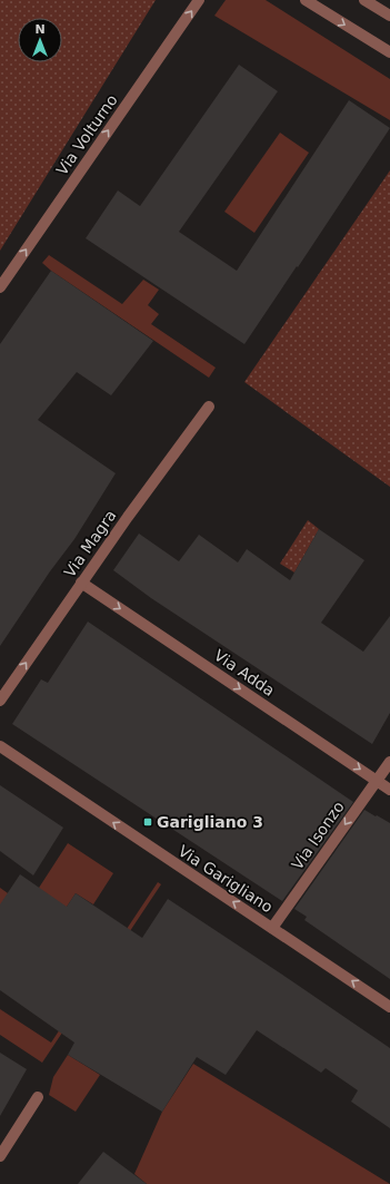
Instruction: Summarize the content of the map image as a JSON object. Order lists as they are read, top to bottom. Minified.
{"streets":{"street":["Via Volturno","Via Magra","Via Adda","Via Isonzo","Via Garigliano"]},"crossings":[["Via Magra","Via Adda"],["Via Adda","Via Isonzo"],["Via Isonzo","Via Garigliano"]],"one_way":["Via Volturno","Via Magra","Via Adda","Via Isonzo","Via Garigliano"],"places":{"transit":["Garigliano 3"]},"north":"top"}
